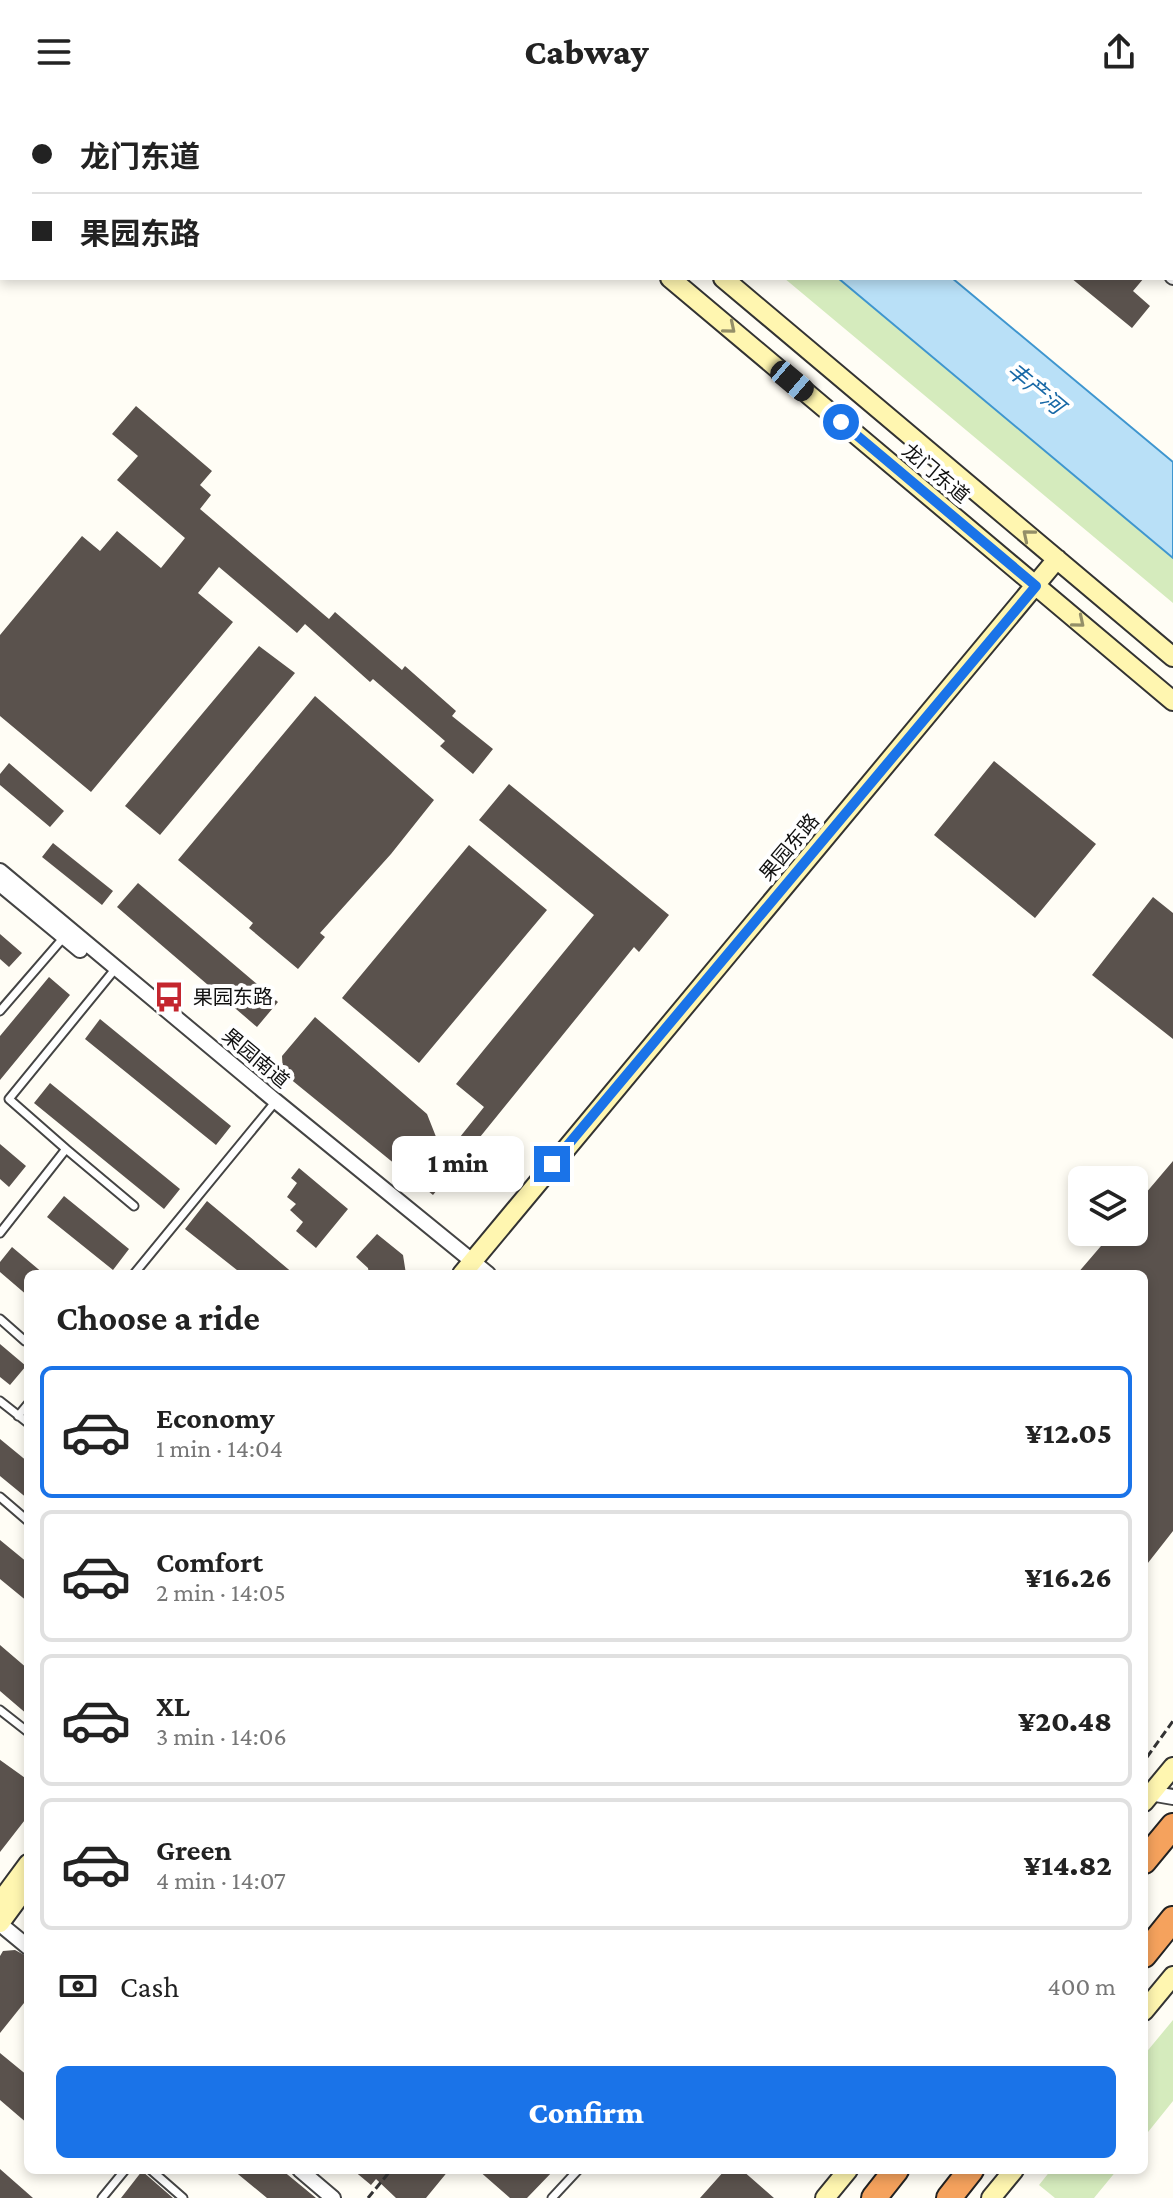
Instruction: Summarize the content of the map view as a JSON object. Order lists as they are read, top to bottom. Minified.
{"streets":{"main road":["龙门东道","果园东路"],"street":["果园南道"]},"crossings":[["龙门东道","果园东路"],["果园东路","果园南道"]],"water":["丰产河"],"places":{"bus stop":["果园东路"]},"page":{"header":"Cabway","banner":["龙门东道","果园东路"],"bubble":"1 min","heading":"Choose a ride","list":[{"name":"Economy","note":"1 min · 14:04","value":"¥12.05"},{"name":"Comfort","note":"2 min · 14:05","value":"¥16.26"},{"name":"XL","note":"3 min · 14:06","value":"¥20.48"},{"name":"Green","note":"4 min · 14:07","value":"¥14.82"}],"pay":["Cash","400 m"],"buttons":"Confirm"}}
